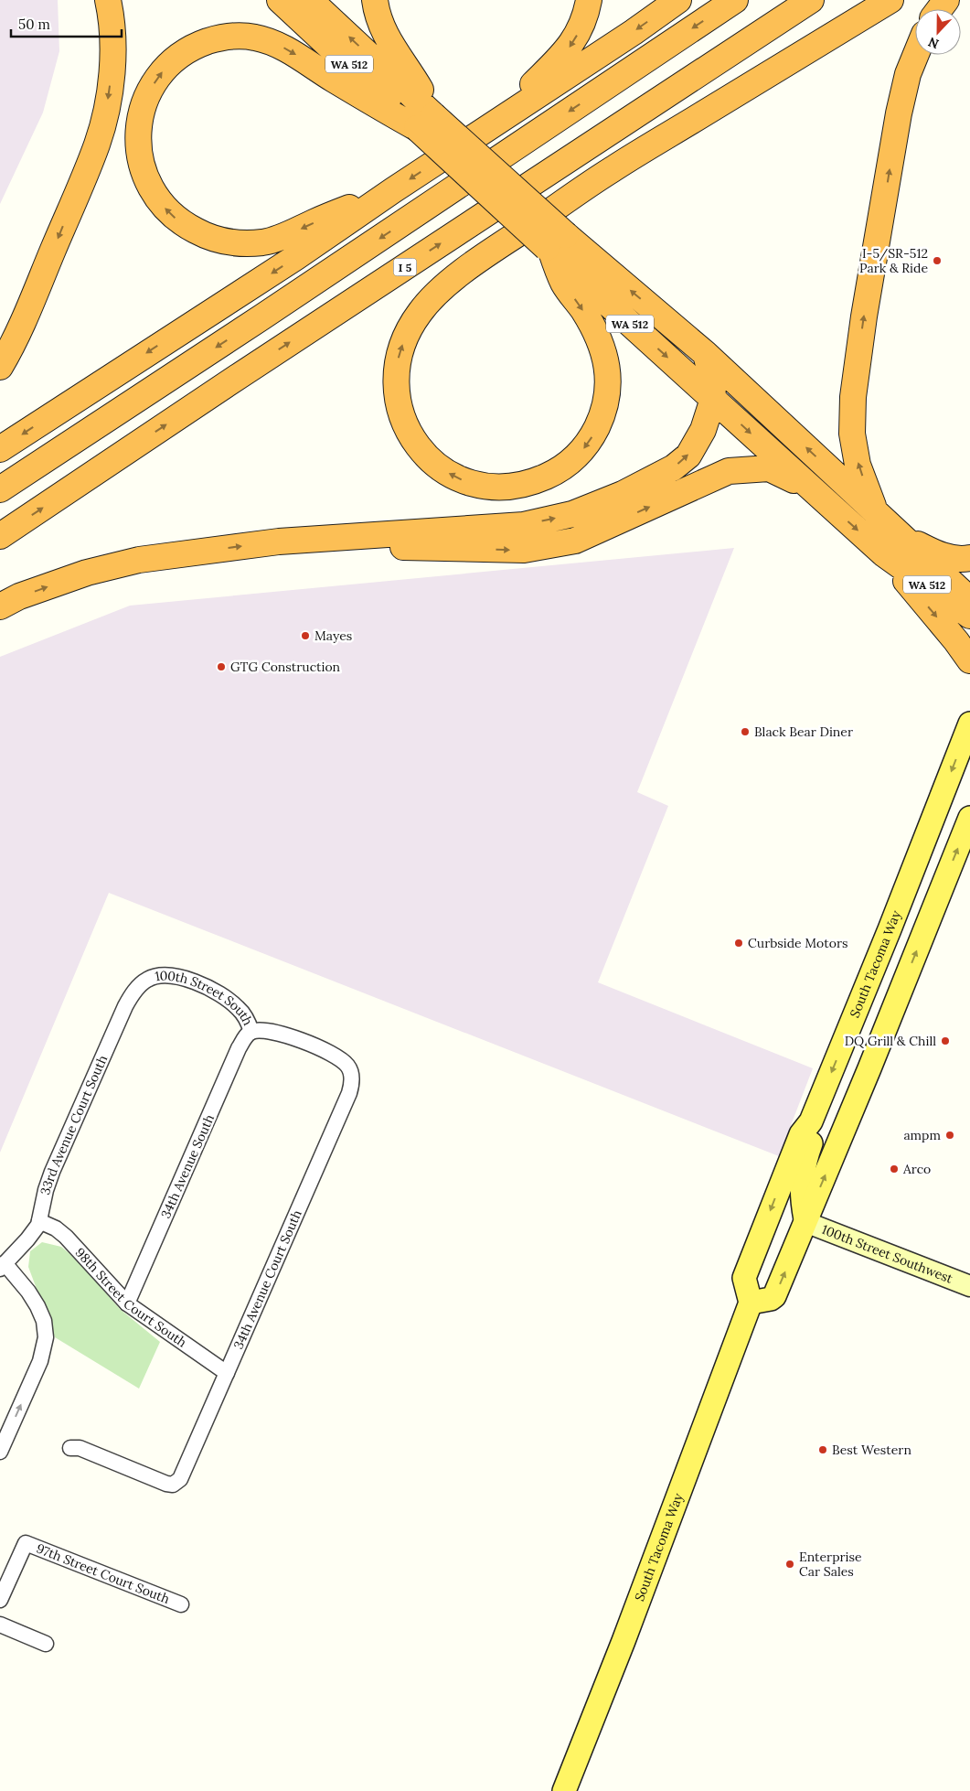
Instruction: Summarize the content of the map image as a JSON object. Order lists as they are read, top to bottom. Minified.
{"streets":{"highway":["WA 512","I 5"],"main road":["South Tacoma Way","100th Street Southwest"],"street":["100th Street South","33rd Avenue Court South","34th Avenue South","34th Avenue Court South","98th Street Court South","97th Street Court South"]},"crossings":[["100th Street South","33rd Avenue Court South"],["100th Street South","34th Avenue South"],["100th Street South","34th Avenue Court South"],["33rd Avenue Court South","98th Street Court South"],["34th Avenue South","98th Street Court South"],["34th Avenue Court South","98th Street Court South"]],"places":["I-5/SR-512 Park & Ride","Mayes","GTG Construction","Black Bear Diner","Curbside Motors","DQ Grill & Chill","ampm","Arco","Best Western","Enterprise Car Sales"],"scale_bar":"50 m","north":"bottom"}
